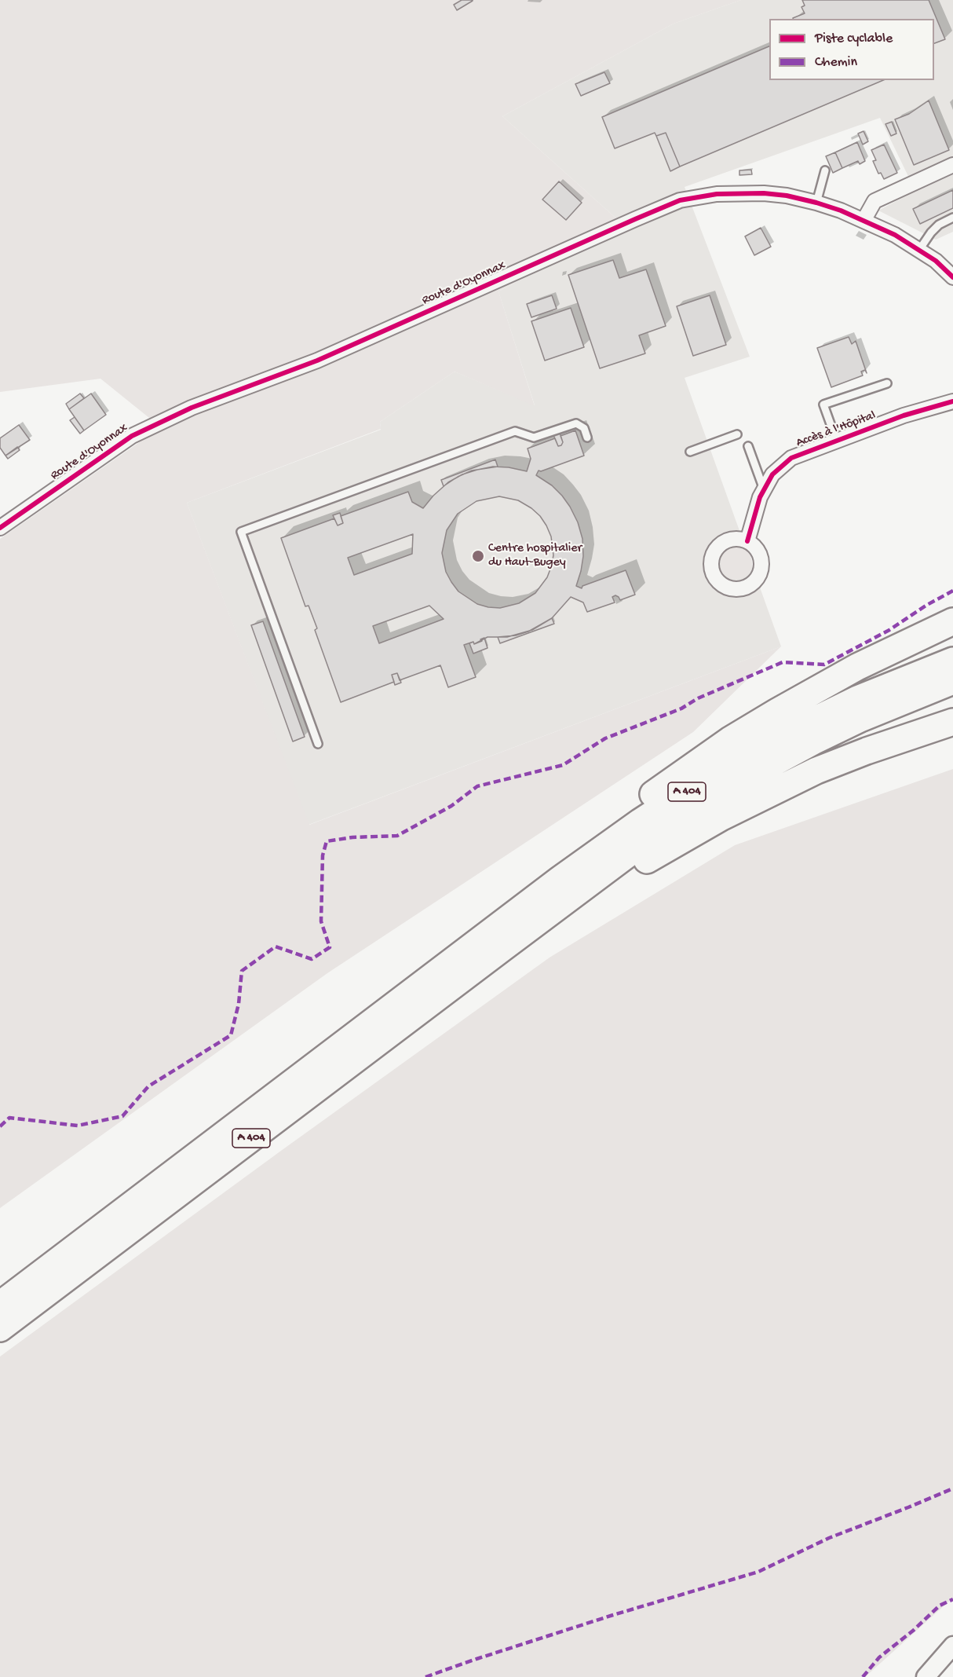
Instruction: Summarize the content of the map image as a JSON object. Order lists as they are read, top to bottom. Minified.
{"streets":{"highway":["A 404"],"street":["Route d'Oyonnax","Accès à l'Hôpital"]},"places":["Centre hospitalier du Haut-Bugey"],"legend":["Piste cyclable","Chemin"]}
